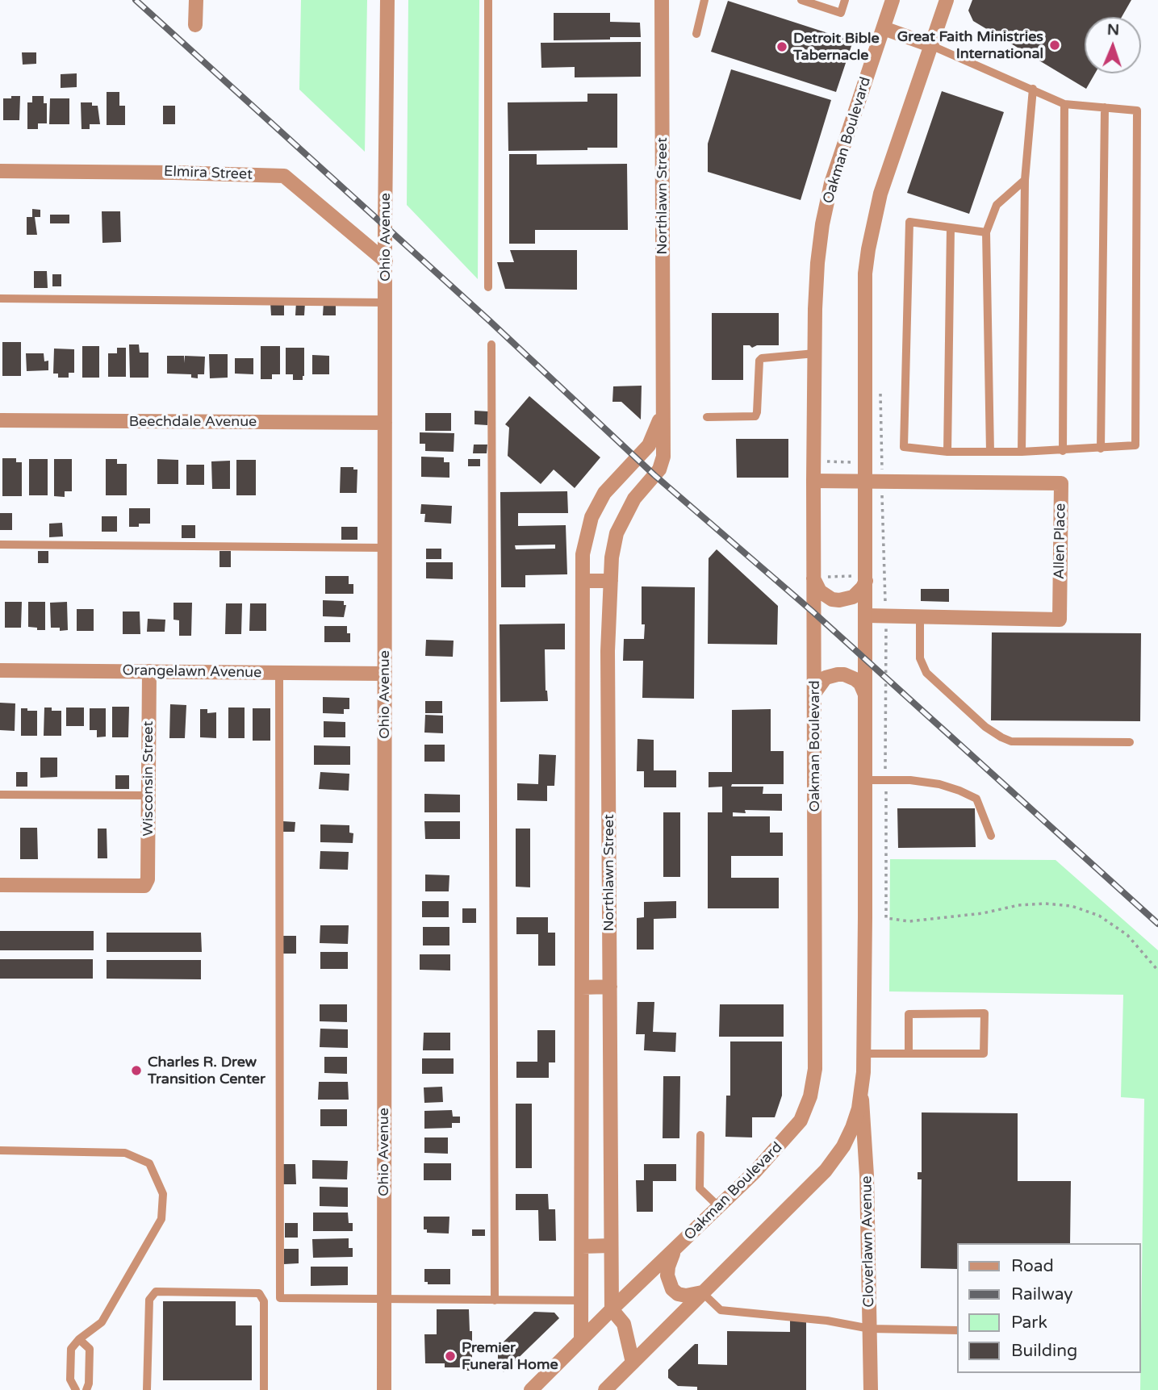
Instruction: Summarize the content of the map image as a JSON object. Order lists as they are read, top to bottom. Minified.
{"streets":{"street":["Oakman Boulevard","Elmira Street","Northlawn Street","Ohio Avenue","Beechdale Avenue","Allen Place","Orangelawn Avenue","Wisconsin Street","Cloverlawn Avenue"]},"crossings":[["Oakman Boulevard","Northlawn Street"],["Oakman Boulevard","Allen Place"],["Elmira Street","Ohio Avenue"],["Ohio Avenue","Beechdale Avenue"],["Ohio Avenue","Orangelawn Avenue"],["Orangelawn Avenue","Wisconsin Street"]],"places":["Great Faith Ministries International","Detroit Bible Tabernacle","Charles R. Drew Transition Center","Premier Funeral Home"],"legend":["Road","Railway","Park","Building"],"north":"top"}
